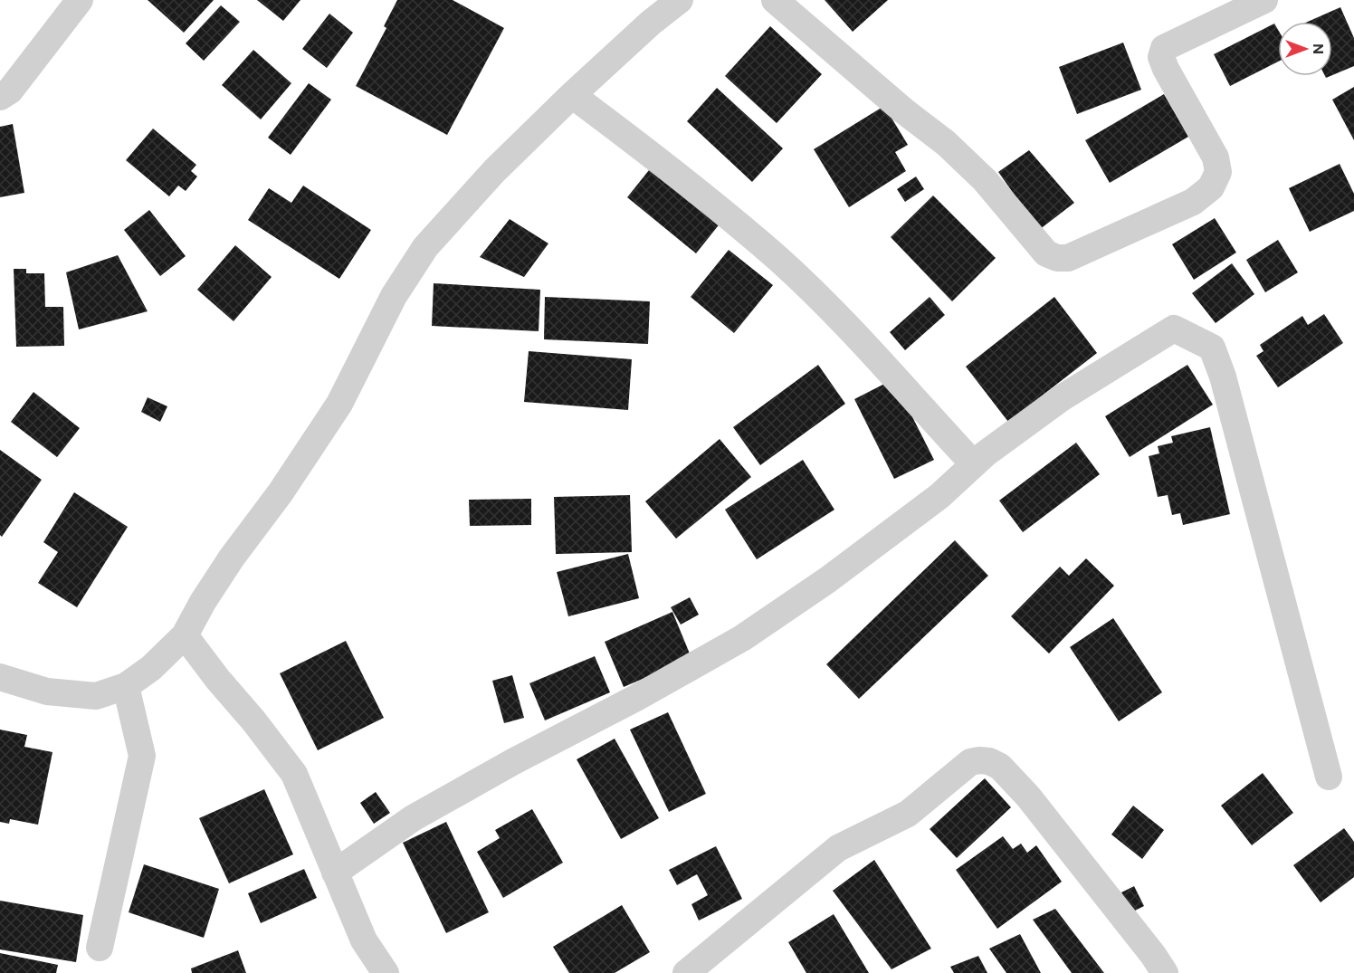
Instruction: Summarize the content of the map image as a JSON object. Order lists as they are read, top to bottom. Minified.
{"north":"right"}
